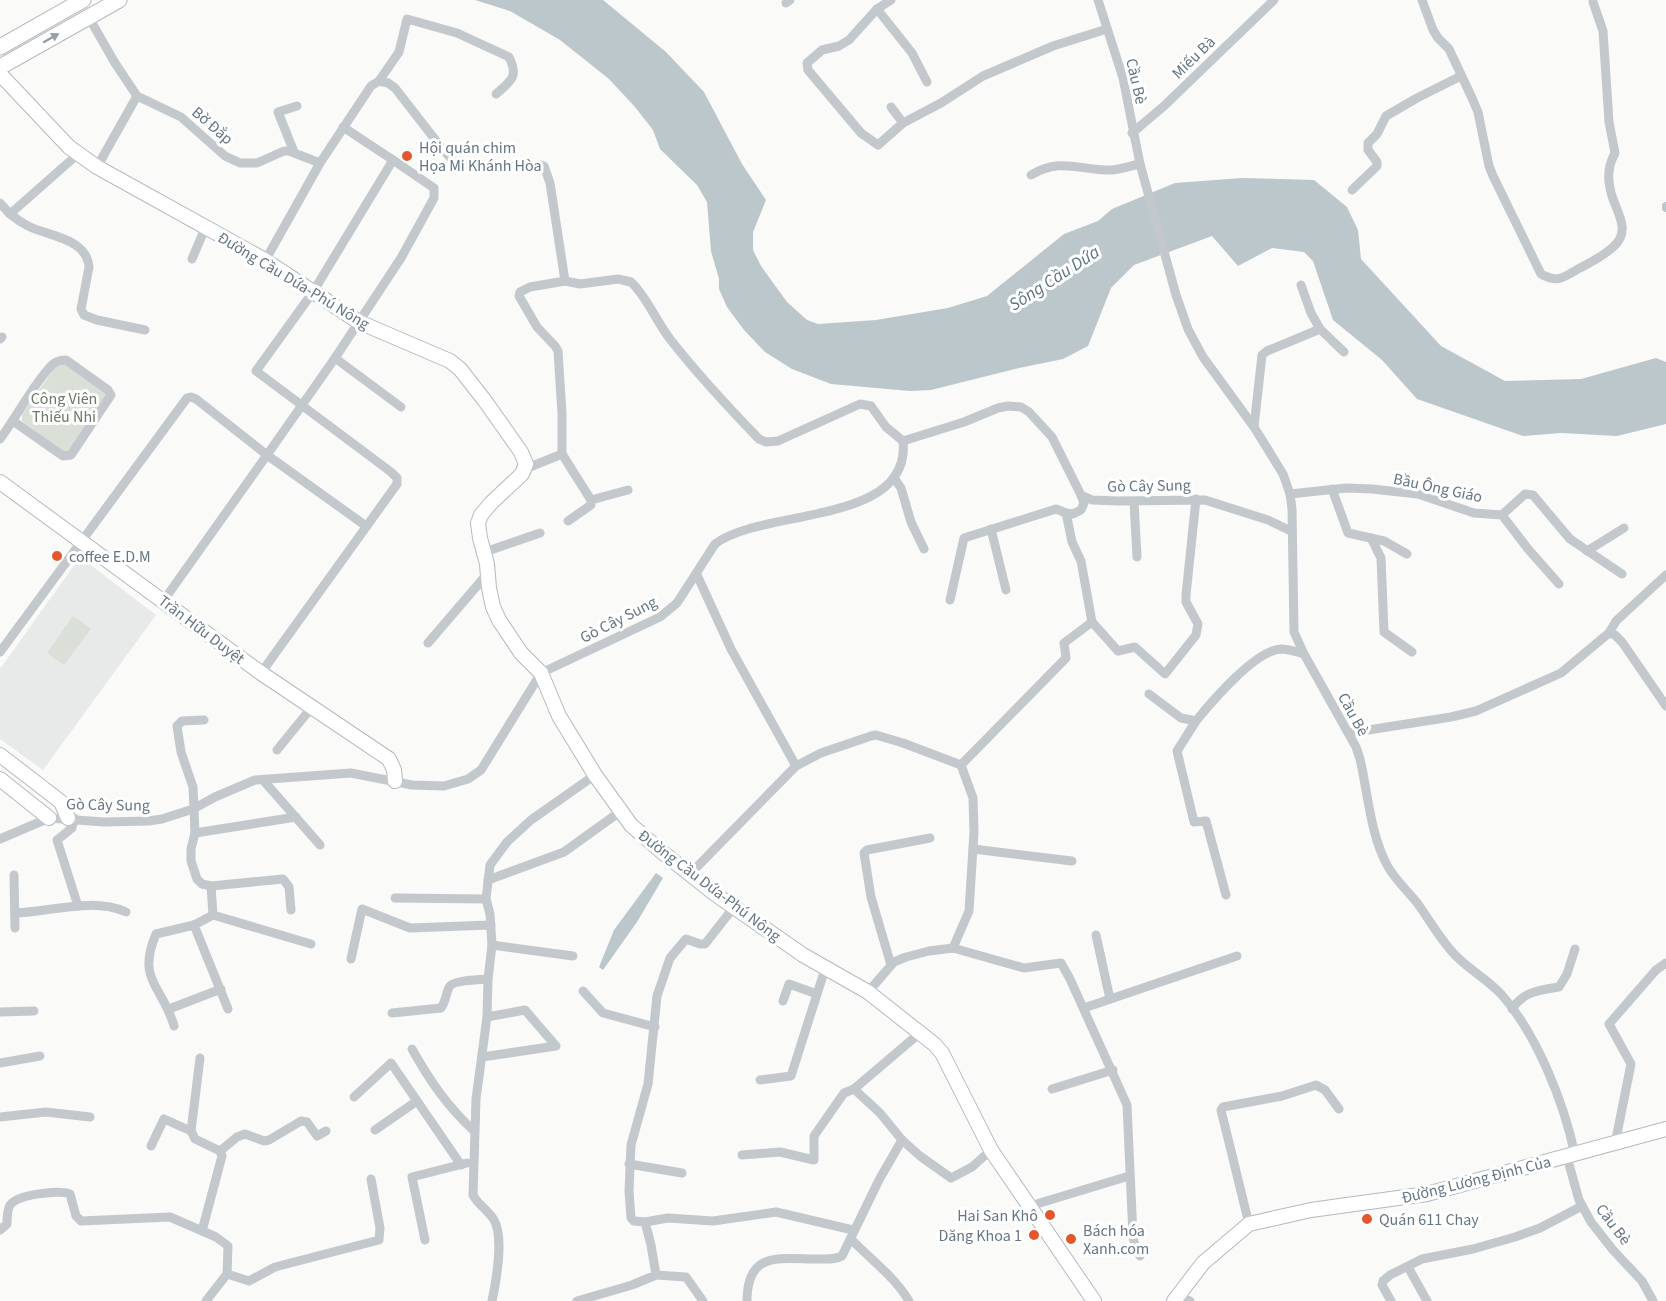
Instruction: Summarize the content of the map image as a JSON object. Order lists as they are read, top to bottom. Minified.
{"streets":{"street":["Miếu Bà","Cầu Bè","Bờ Đắp","Đường Cầu Dứa-Phú Nông","Gò Cây Sung","Bầu Ông Giáo","Trần Hữu Duyệt","Đường Lương Định Của"]},"crossings":[["Miếu Bà","Cầu Bè"],["Cầu Bè","Gò Cây Sung"],["Cầu Bè","Bầu Ông Giáo"],["Cầu Bè","Đường Lương Định Của"],["Đường Cầu Dứa-Phú Nông","Gò Cây Sung"],["Gò Cây Sung","Trần Hữu Duyệt"]],"water":["Sông Cầu Dứa"],"parks":["Công Viên Thiếu Nhi"],"places":["Hội quán chim Họa Mi Khánh Hòa","coffee E.D.M","Hai San Khô","Quán 611 Chay","Dăng Khoa 1","Bách hóa Xanh.com"]}
